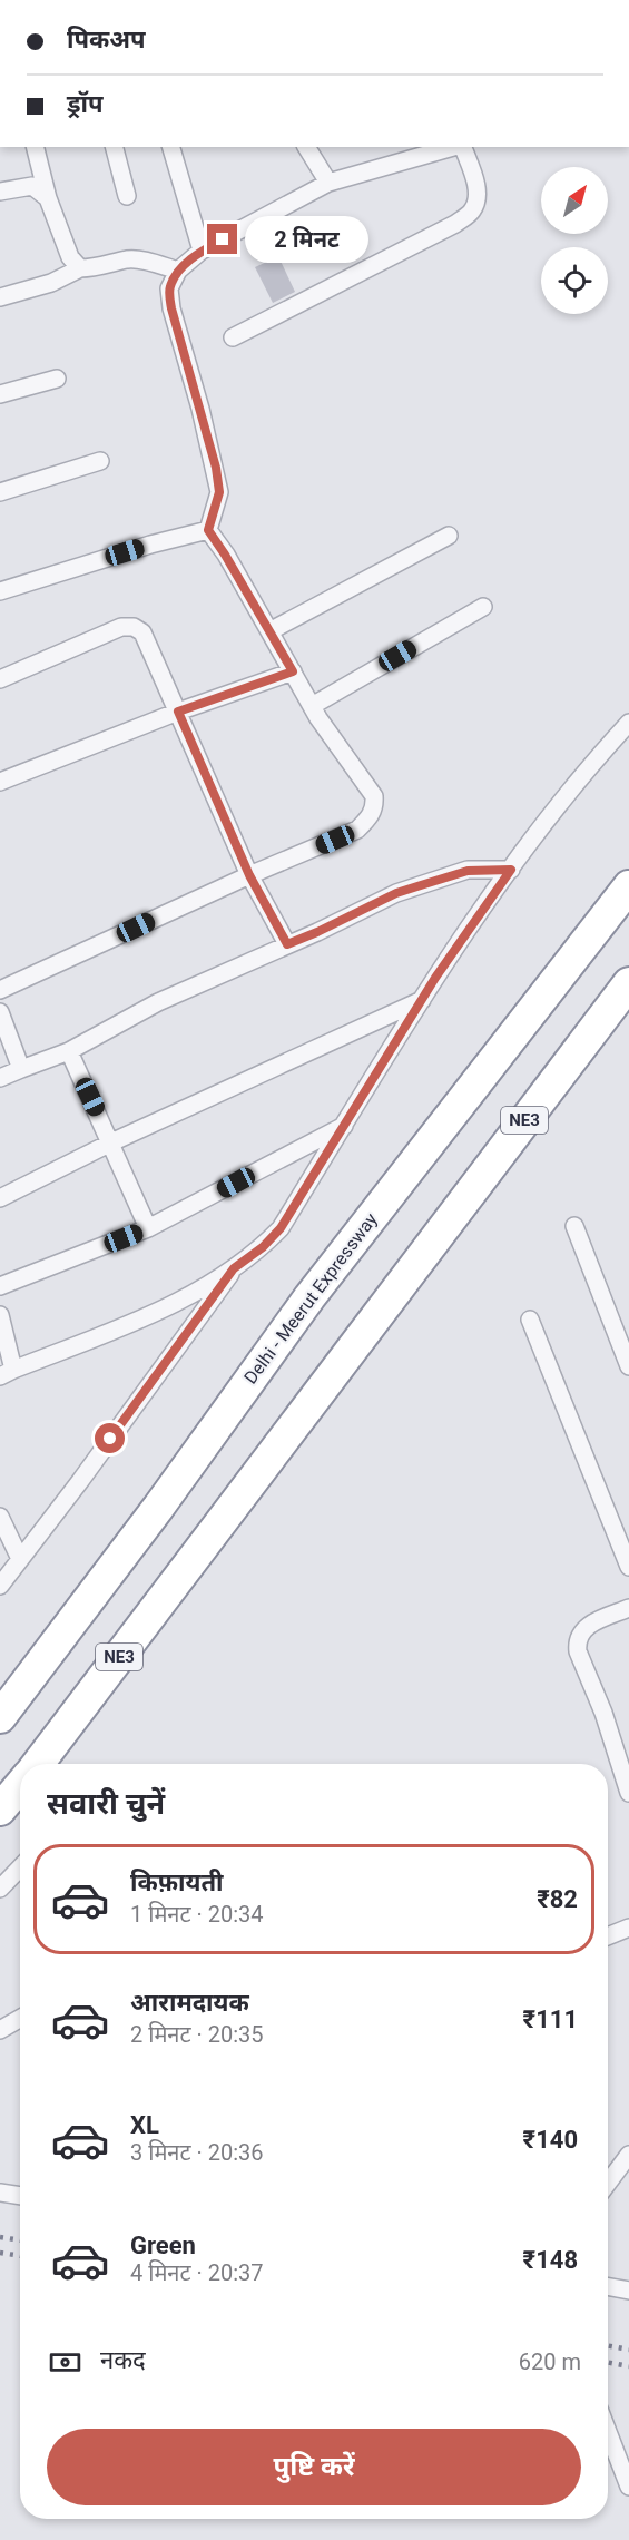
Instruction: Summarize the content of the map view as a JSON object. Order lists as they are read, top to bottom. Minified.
{"streets":{"highway":["NE3","Delhi - Meerut Expressway"]},"north":"top right","page":{"banner":["पिकअप","ड्रॉप"],"bubble":"2 मिनट","heading":"सवारी चुनें","list":[{"name":"किफ़ायती","note":"1 मिनट · 20:34","value":"₹82"},{"name":"आरामदायक","note":"2 मिनट · 20:35","value":"₹111"},{"name":"XL","note":"3 मिनट · 20:36","value":"₹140"},{"name":"Green","note":"4 मिनट · 20:37","value":"₹148"}],"pay":["नकद","620 m"],"buttons":"पुष्टि करें"}}
